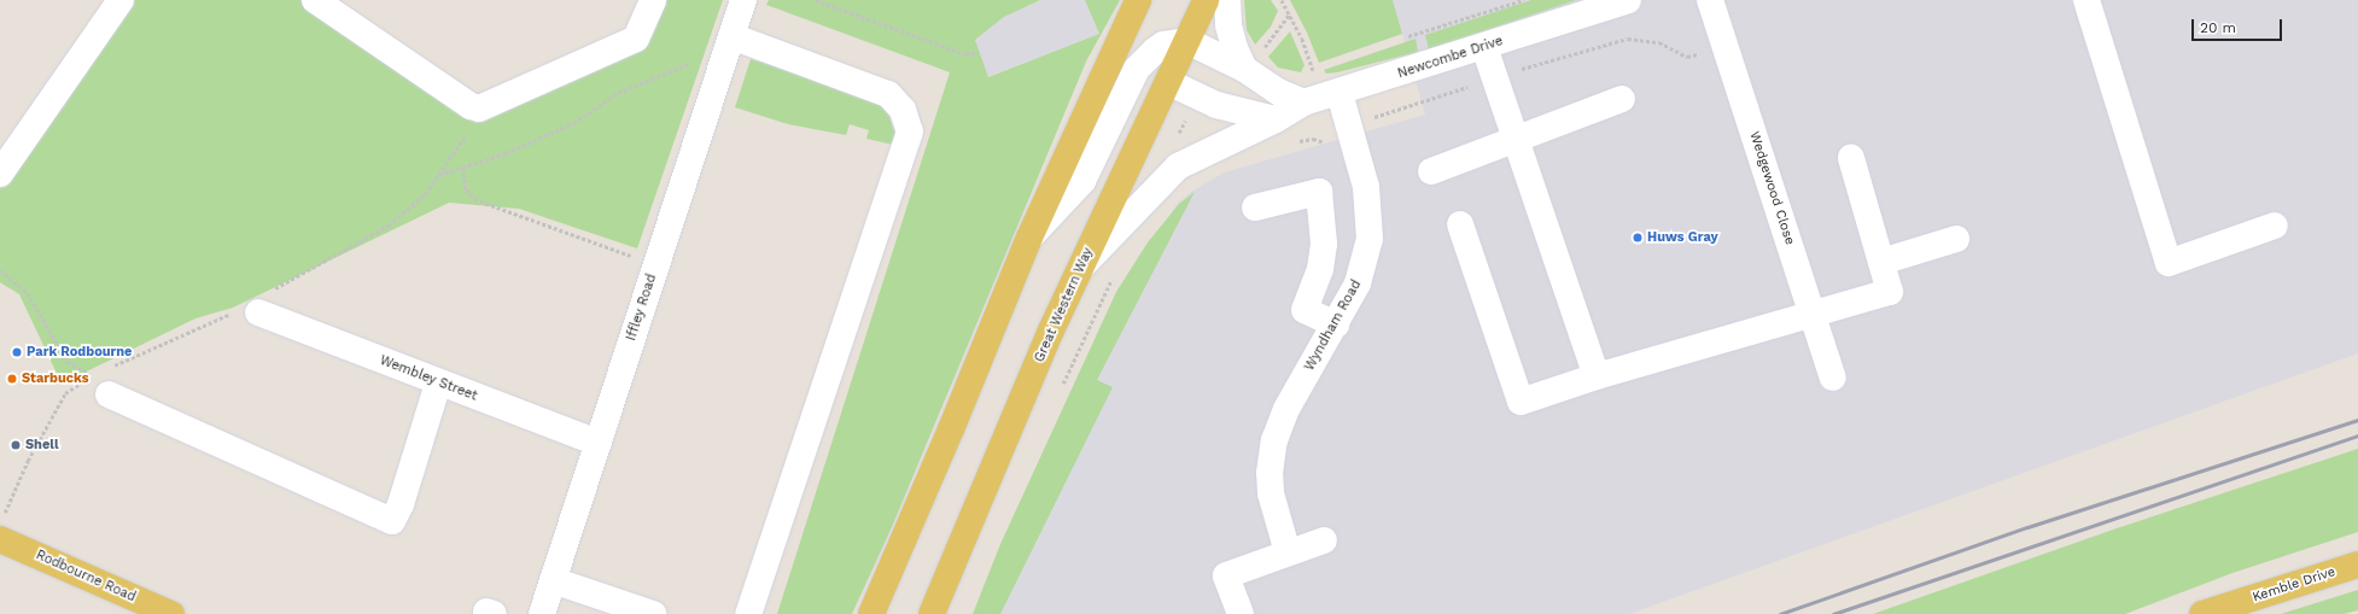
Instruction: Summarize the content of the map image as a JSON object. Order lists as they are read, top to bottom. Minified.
{"streets":{"main road":["Great Western Way","Rodbourne Road","Kemble Drive"],"street":["Newcombe Drive","Wedgewood Close","Iffley Road","Wyndham Road","Wembley Street"]},"crossings":[["Newcombe Drive","Great Western Way"],["Newcombe Drive","Wyndham Road"],["Iffley Road","Wembley Street"]],"places":["Huws Gray","Park Rodbourne","Starbucks","Shell"],"scale_bar":"20 m"}
